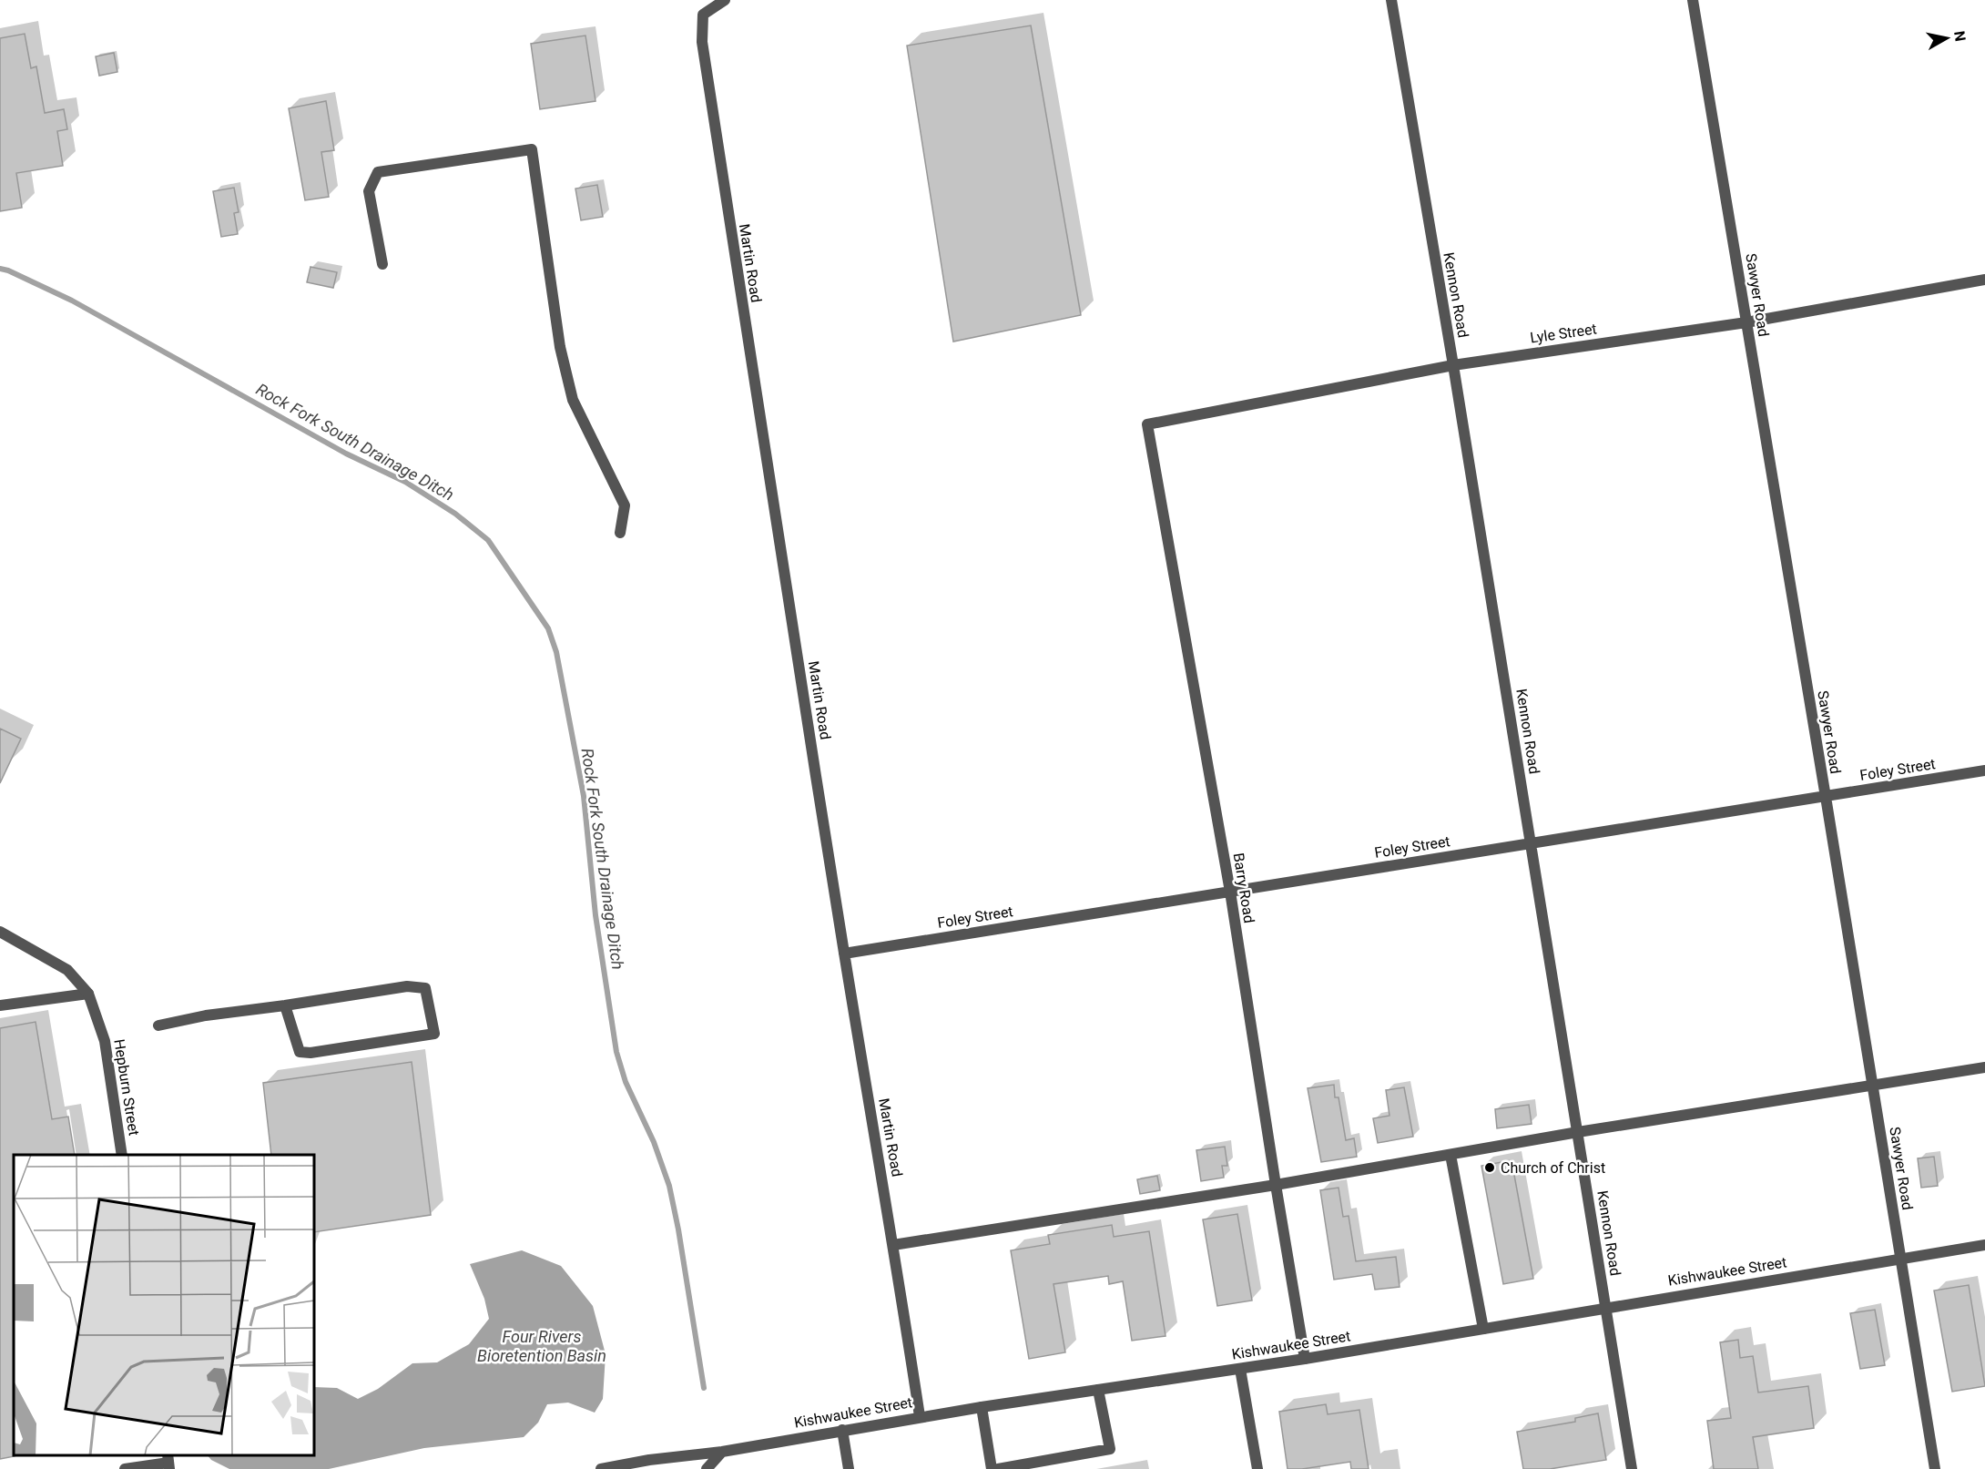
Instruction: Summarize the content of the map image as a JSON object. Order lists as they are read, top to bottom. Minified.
{"streets":{"street":["Martin Road","Kennon Road","Sawyer Road","Lyle Street","Foley Street","Barry Road","Hepburn Street","Kishwaukee Street"]},"crossings":[["Martin Road","Foley Street"],["Martin Road","Kishwaukee Street"],["Kennon Road","Lyle Street"],["Kennon Road","Foley Street"],["Kennon Road","Kishwaukee Street"],["Sawyer Road","Lyle Street"],["Sawyer Road","Foley Street"],["Sawyer Road","Kishwaukee Street"],["Lyle Street","Barry Road"],["Foley Street","Barry Road"],["Barry Road","Kishwaukee Street"]],"water":["Rock Fork South Drainage Ditch","Four Rivers Bioretention Basin"],"places":["Church of Christ"],"north":"right"}
